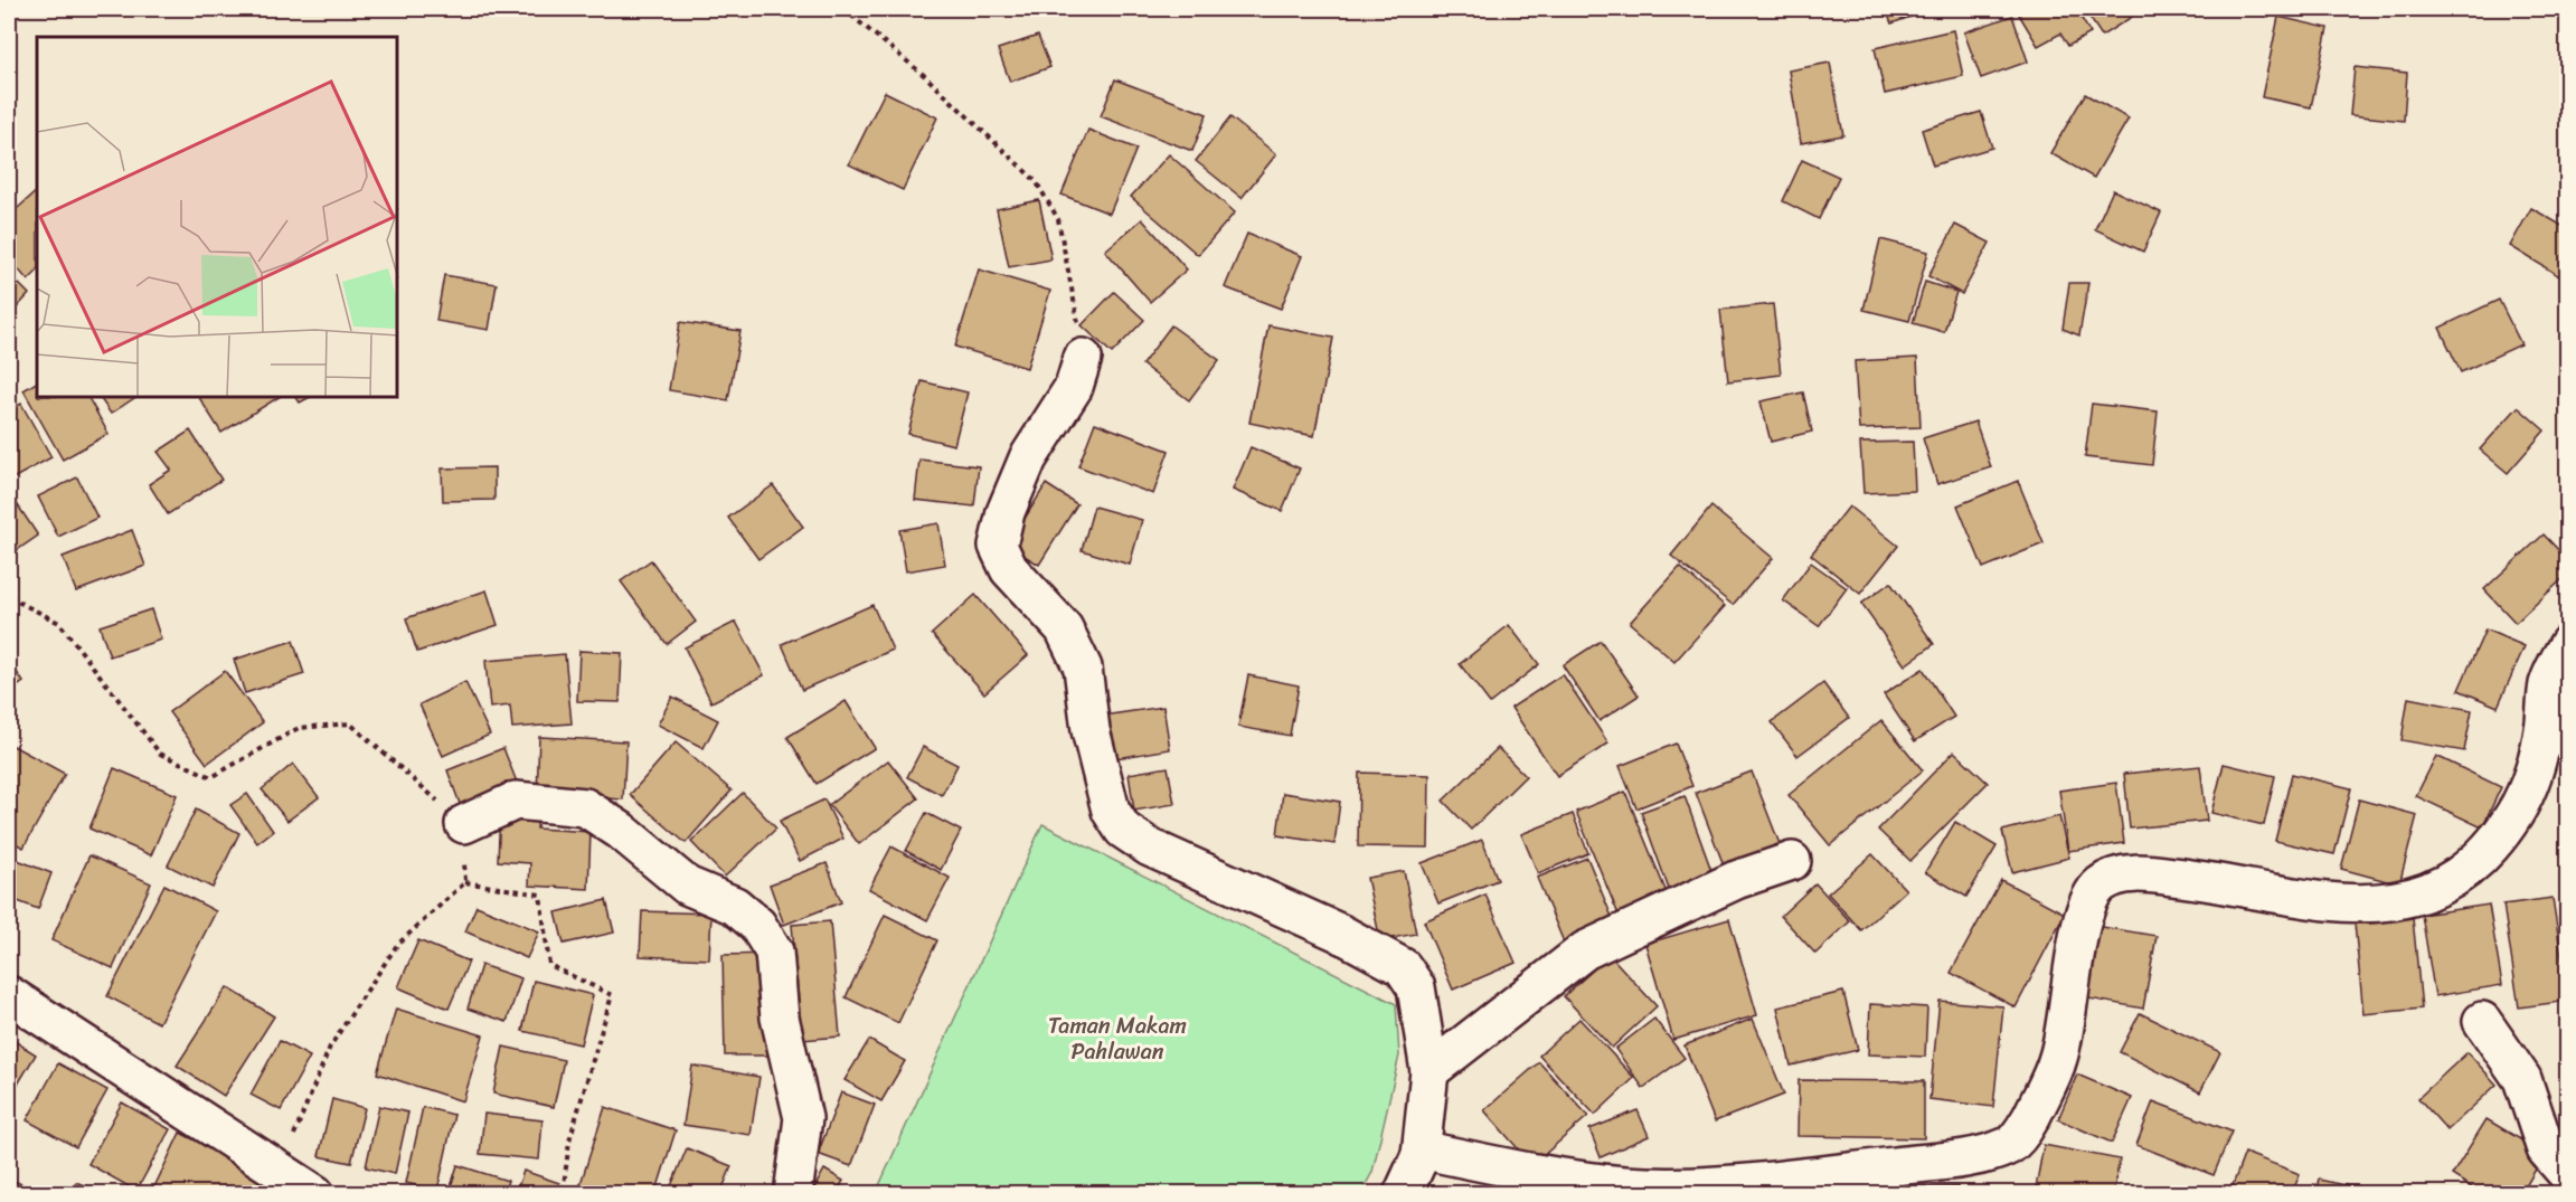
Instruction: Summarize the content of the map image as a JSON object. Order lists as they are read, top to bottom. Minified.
{"parks":["Taman Makam Pahlawan"]}
